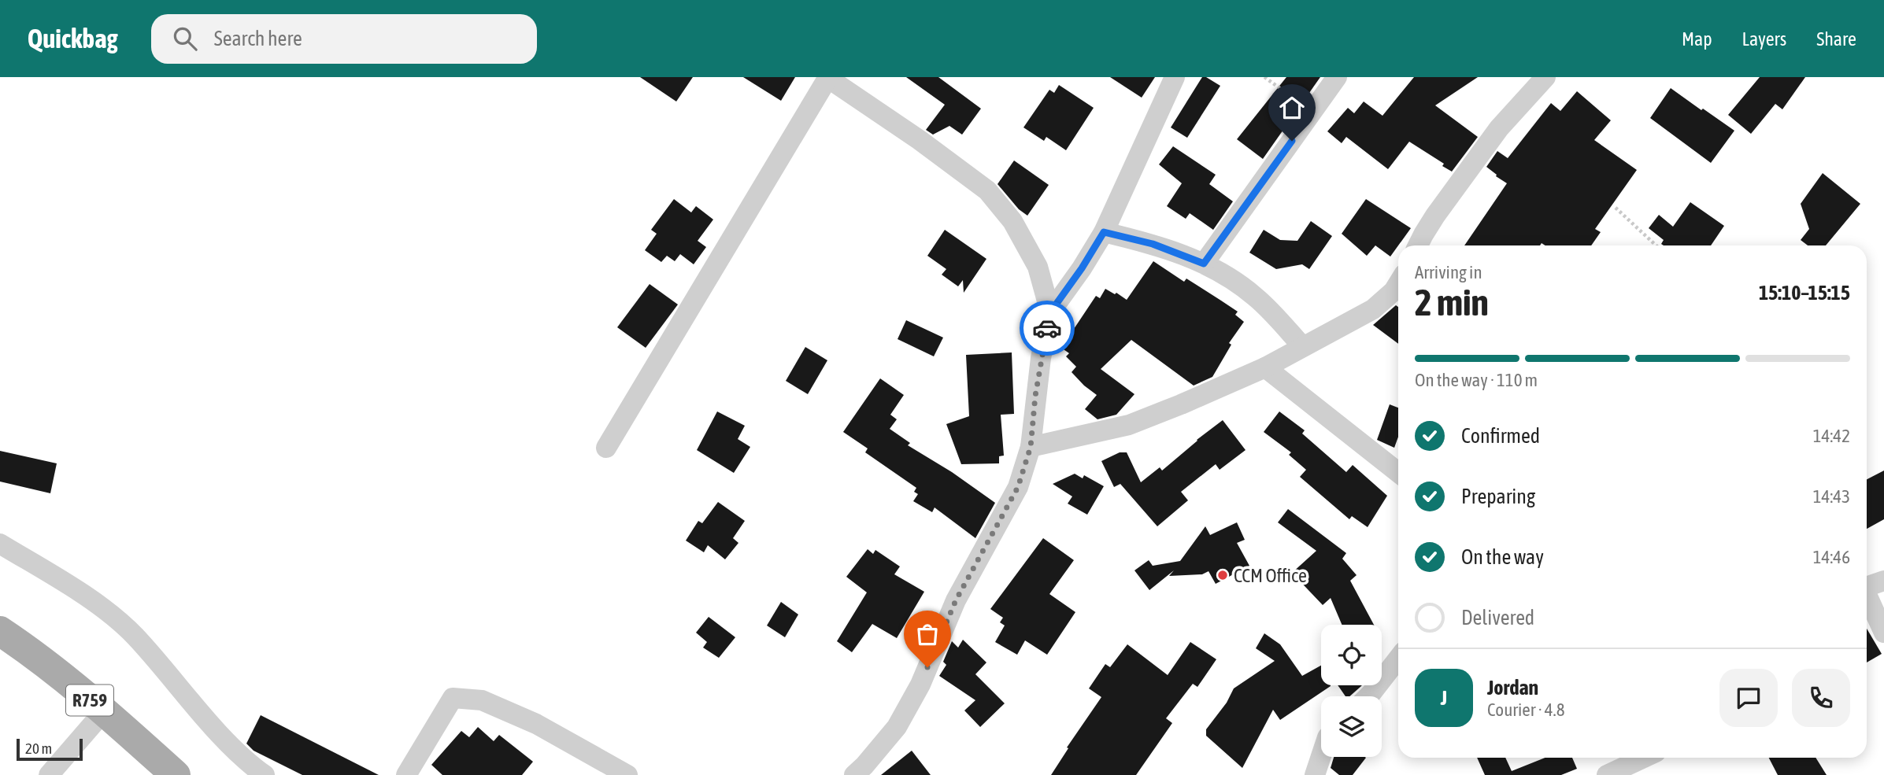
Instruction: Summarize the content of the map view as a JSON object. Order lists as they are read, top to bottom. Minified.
{"streets":{"main road":["R759"]},"places":["CCM Office"],"scale_bar":"20 m","page":{"header":"Quickbag","search":"Search here","nav":["Map","Layers","Share"],"heading":["2 min","Arriving in","15:10–15:15"],"panel":["Jordan","Courier · 4.8"],"bar":"On the way · 110 m","list":[["Confirmed","14:42"],["Preparing","14:43"],["On the way","14:46"],"Delivered"],"round":"J","scale":"20 m"}}
